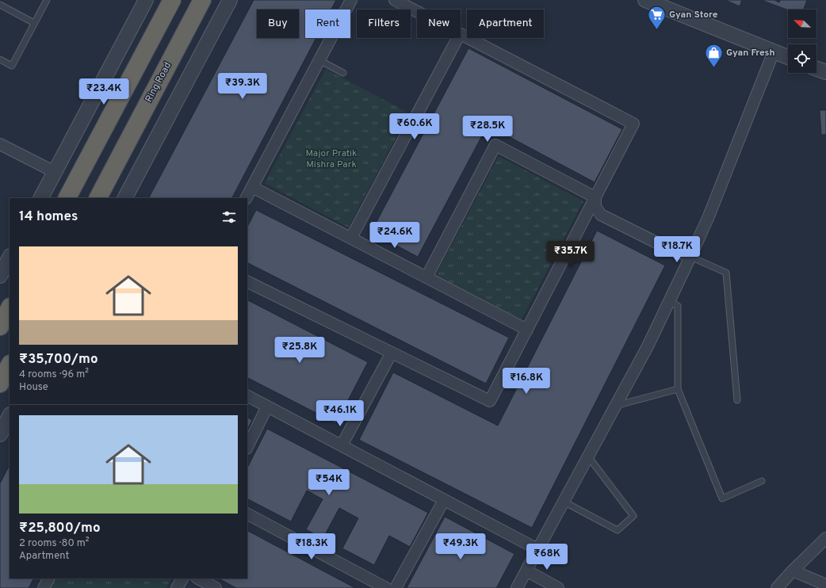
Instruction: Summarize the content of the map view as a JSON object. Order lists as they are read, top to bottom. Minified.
{"streets":{"highway":["Ring Road"]},"parks":["Major Pratik Mishra Park"],"places":{"supermarket":["Gyan Store"],"shop":["Gyan Fresh"]},"north":"top left","page":{"chip":["Buy","Rent","Filters","New","Apartment"],"price":["₹39.3K","₹23.4K","₹60.6K","₹28.5K","₹24.6K","₹18.7K","₹35.7K","₹25.8K","₹16.8K","₹46.1K","₹54K","₹18.3K","₹49.3K","₹68K"],"heading":"14 homes","list":[{"name":"₹35,700/mo","note":"4 rooms · 96 m² · House"},{"name":"₹25,800/mo","note":"2 rooms · 80 m² · Apartment"}]}}
